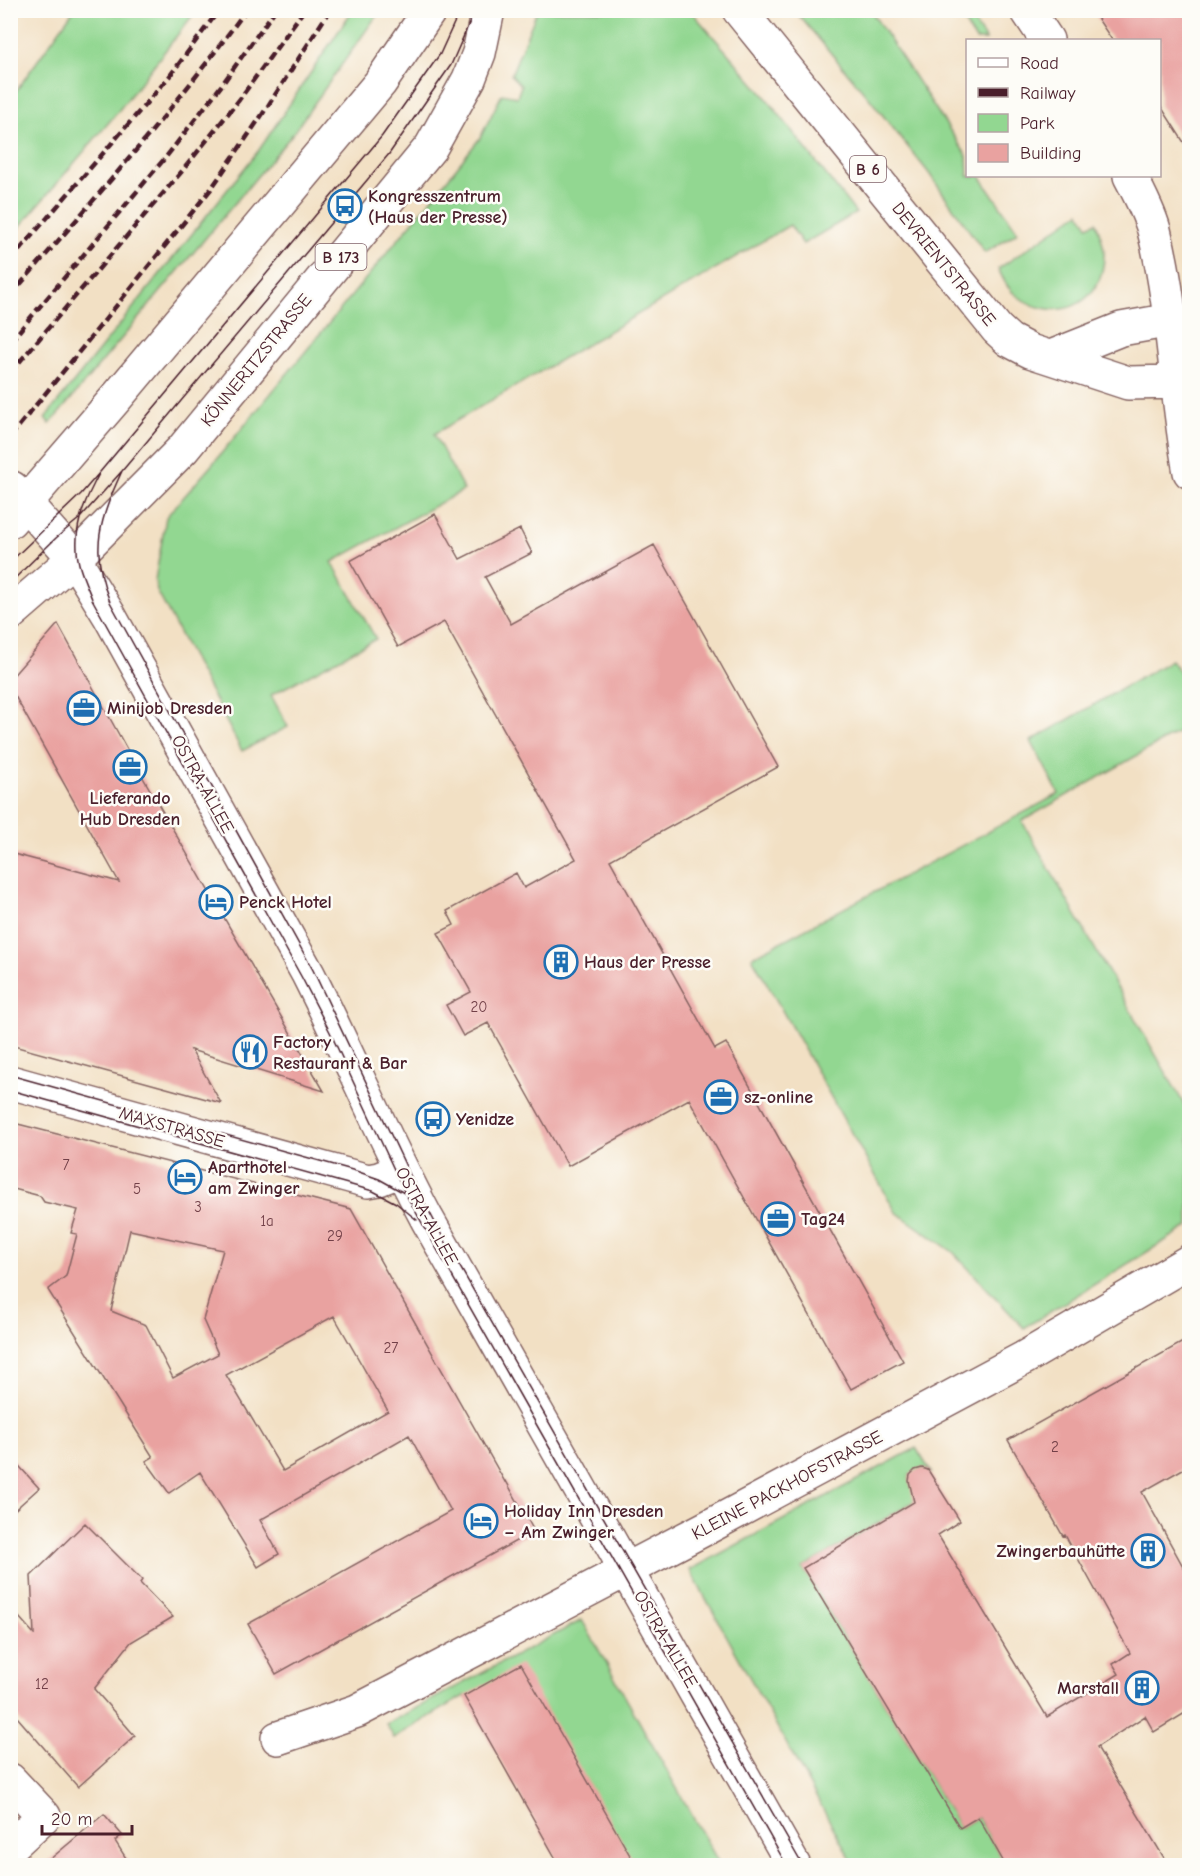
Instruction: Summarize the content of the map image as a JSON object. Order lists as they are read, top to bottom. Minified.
{"streets":{"street":["B 6","B 173","DEVRIENTSTRASSE","KÖNNERITZSTRASSE","OSTRA-ALLEE","MAXSTRASSE","KLEINE PACKHOFSTRASSE"]},"crossings":[["KÖNNERITZSTRASSE","OSTRA-ALLEE"],["OSTRA-ALLEE","MAXSTRASSE"],["OSTRA-ALLEE","KLEINE PACKHOFSTRASSE"]],"places":{"bus stop":["Kongresszentrum (Haus der Presse)","Yenidze"],"office":["Minijob Dresden","Lieferando Hub Dresden","sz-online","Tag24"],"hotel":["Penck Hotel","Aparthotel am Zwinger","Holiday Inn Dresden – Am Zwinger"],"building":["Haus der Presse","Zwingerbauhütte","Marstall"],"restaurant":["Factory Restaurant & Bar"]},"house_numbers":["20","7","5","3","1a","29","27","2","12"],"legend":["Road","Railway","Park","Building"],"scale_bar":"20 m"}
